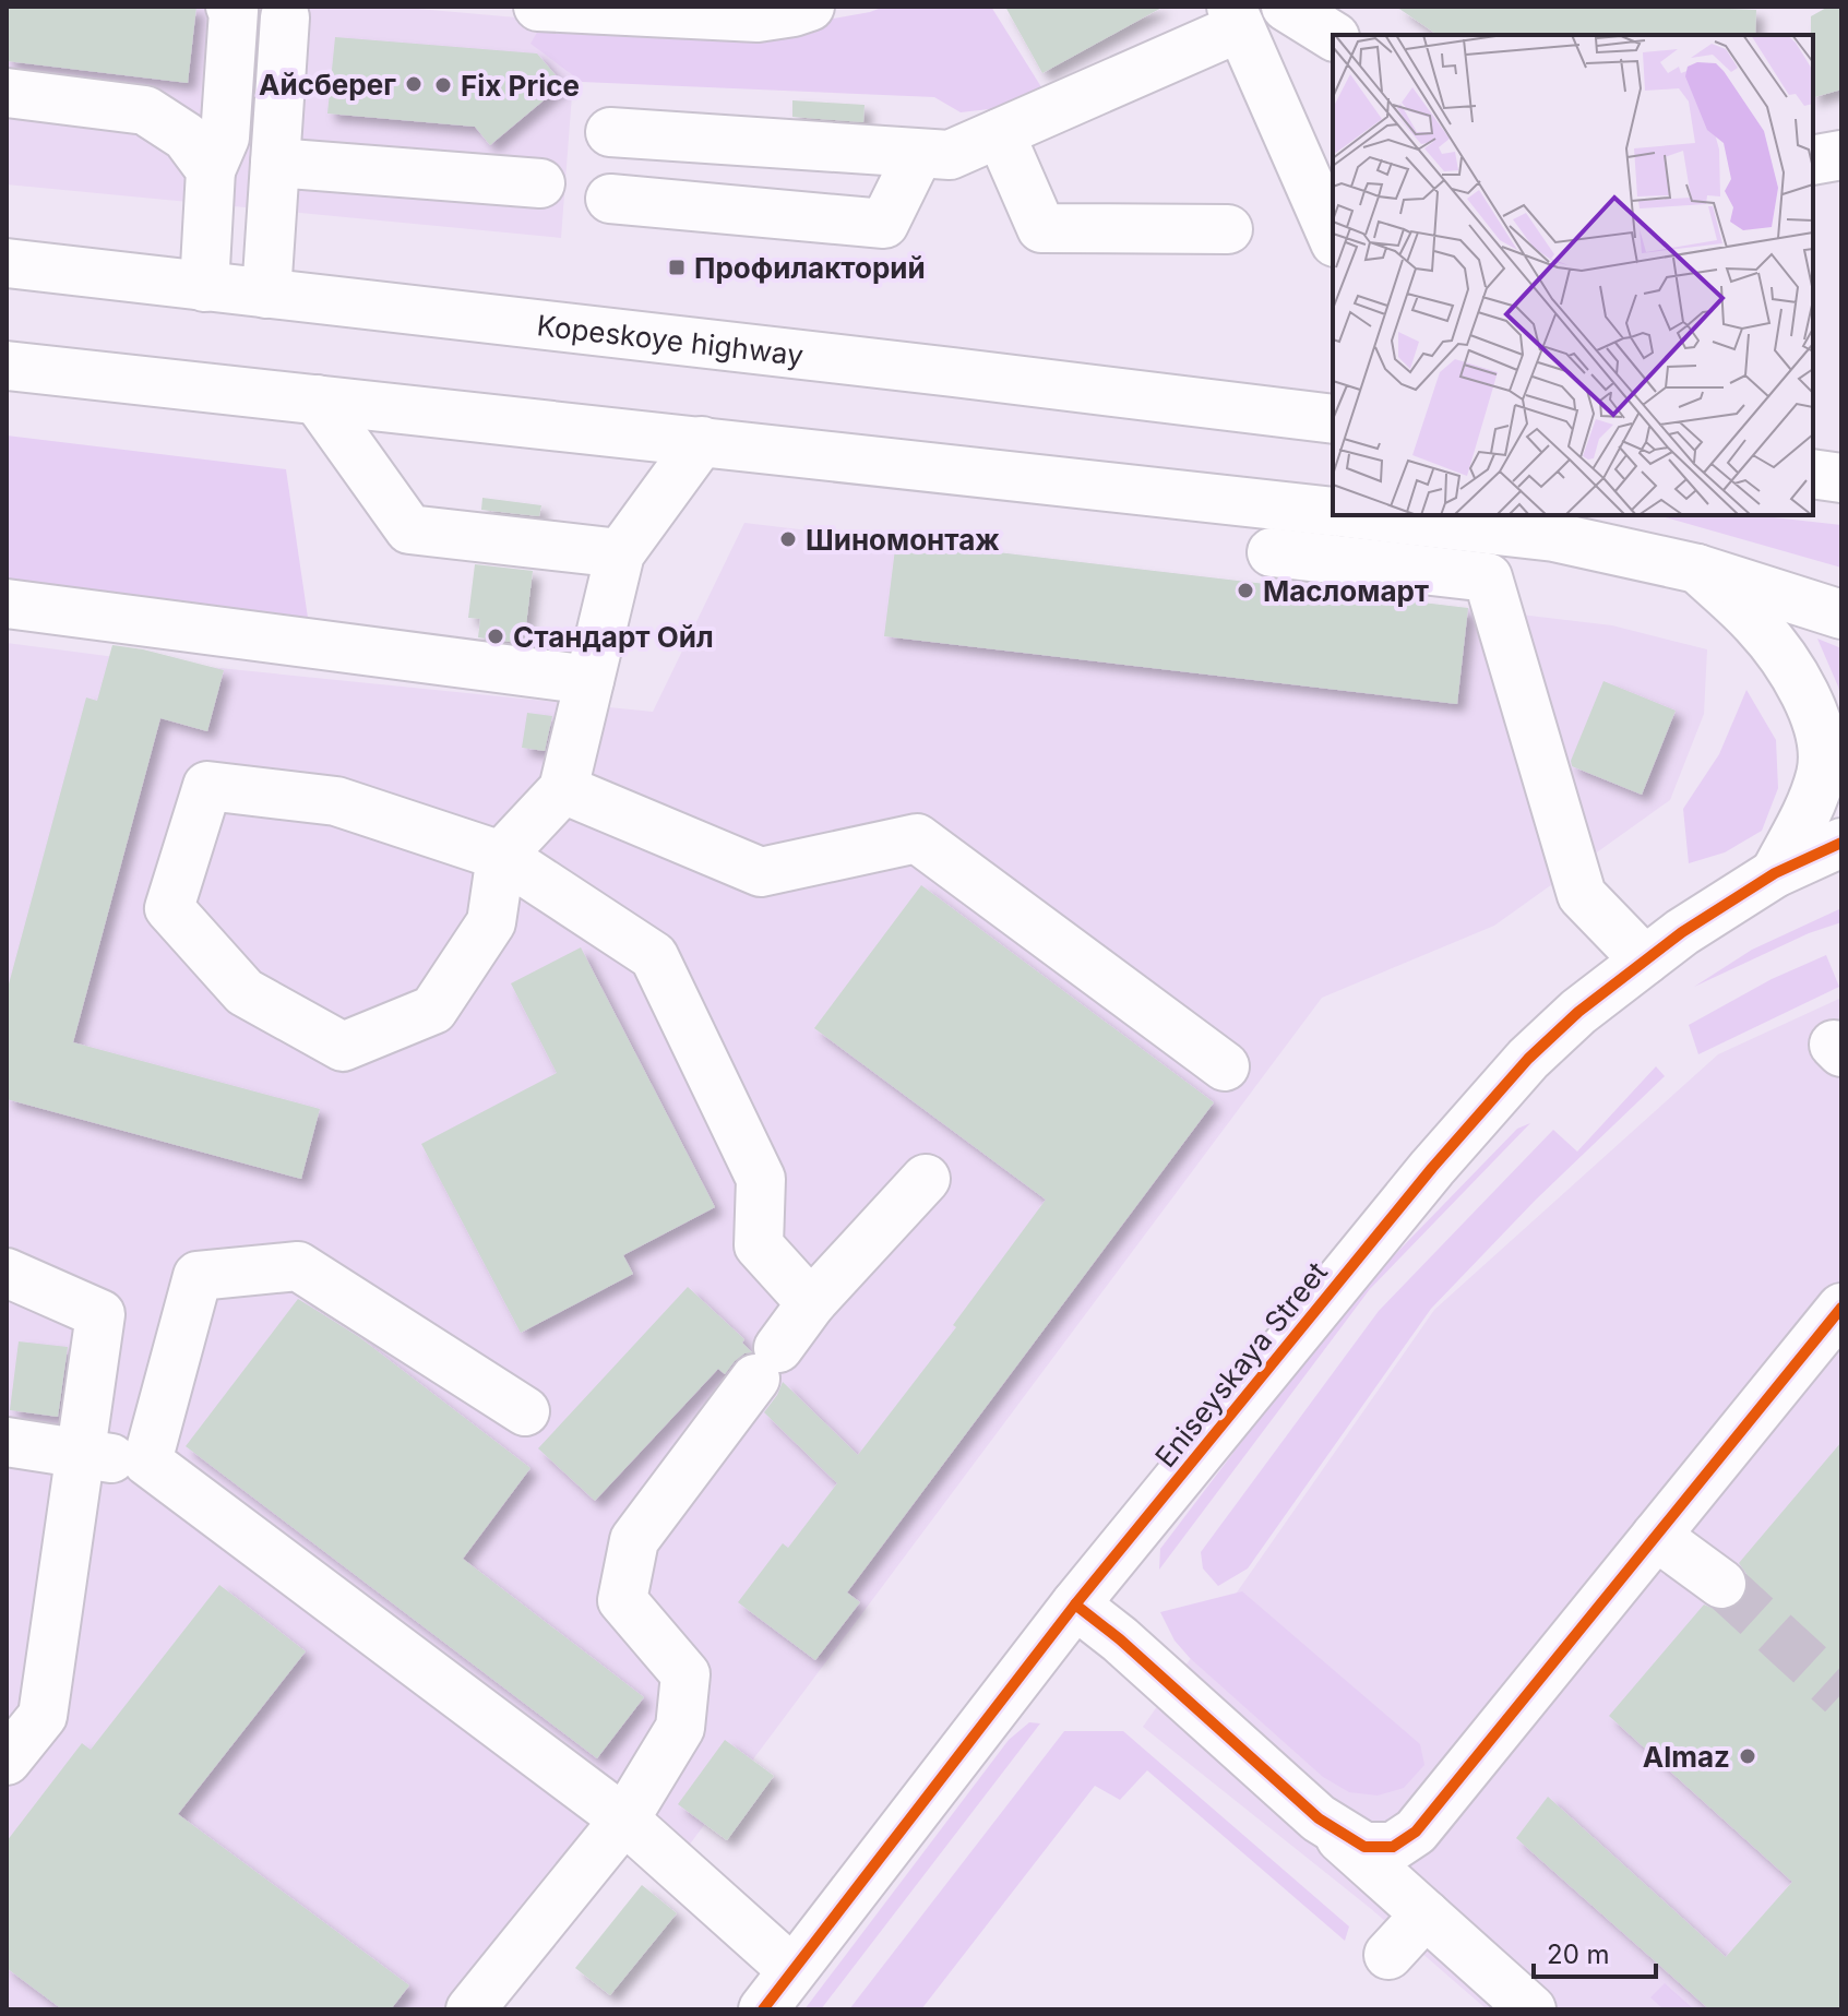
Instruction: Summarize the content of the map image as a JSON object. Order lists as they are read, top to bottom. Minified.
{"streets":{"main road":["Kopeskoye highway","Eniseyskaya Street"]},"places":{"other":["Айсберег","Fix Price","Шиномонтаж","Масломарт","Стандарт Ойл","Almaz"],"transit":["Профилакторий"]},"scale_bar":"20 m"}
